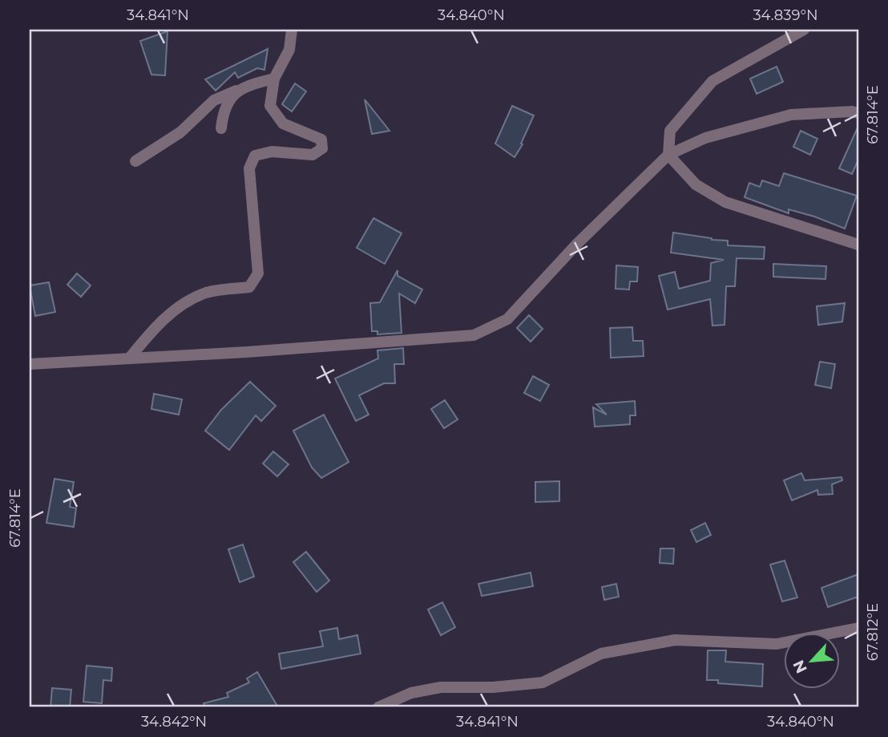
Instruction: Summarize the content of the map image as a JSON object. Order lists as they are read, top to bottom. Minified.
{"north":"bottom left","coordinates":["34.841°N","34.840°N","34.839°N","67.814°E","67.812°E","34.842°N"]}
